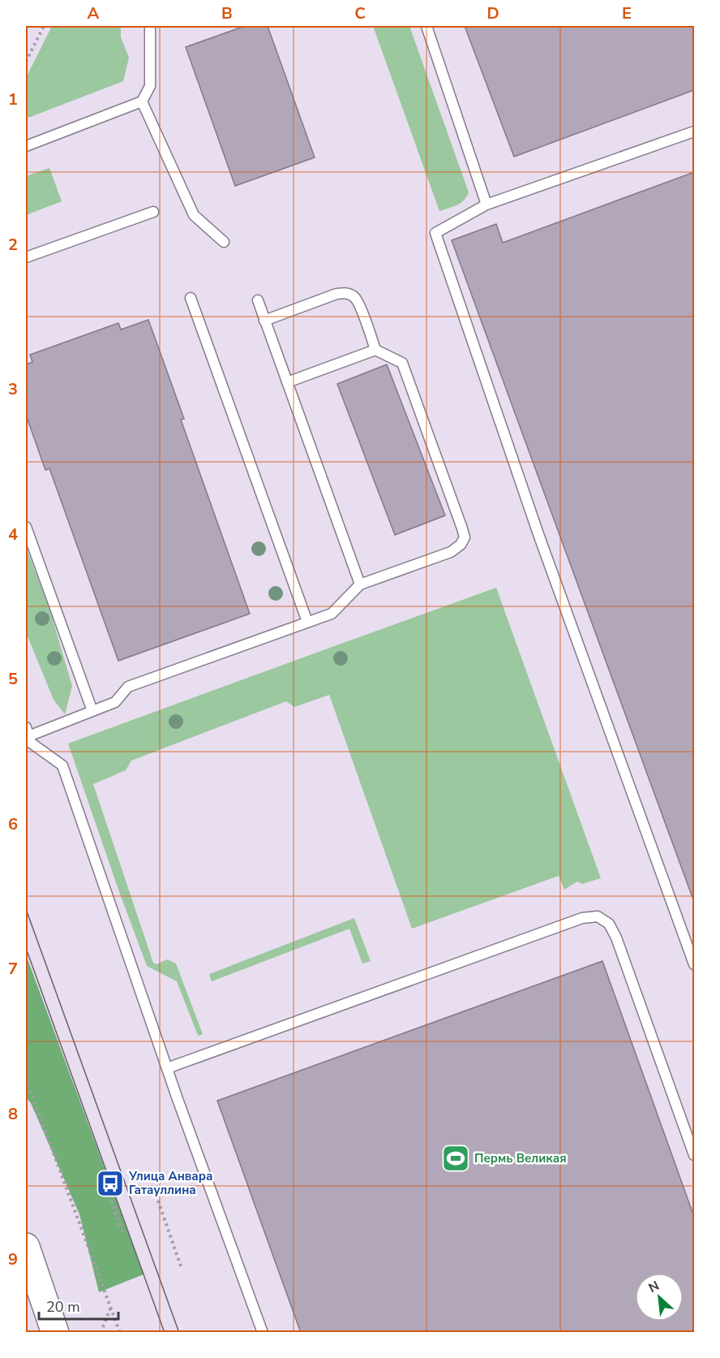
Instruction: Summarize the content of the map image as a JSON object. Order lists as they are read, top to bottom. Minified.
{"places":{"sports":["Пермь Великая"],"bus stop":["Улица Анвара Гатауллина"]},"scale_bar":"20 m","north":"top left","grid":{"columns":["A","B","C","D","E"],"rows":["1","2","3","4","5","6","7","8","9"]}}
